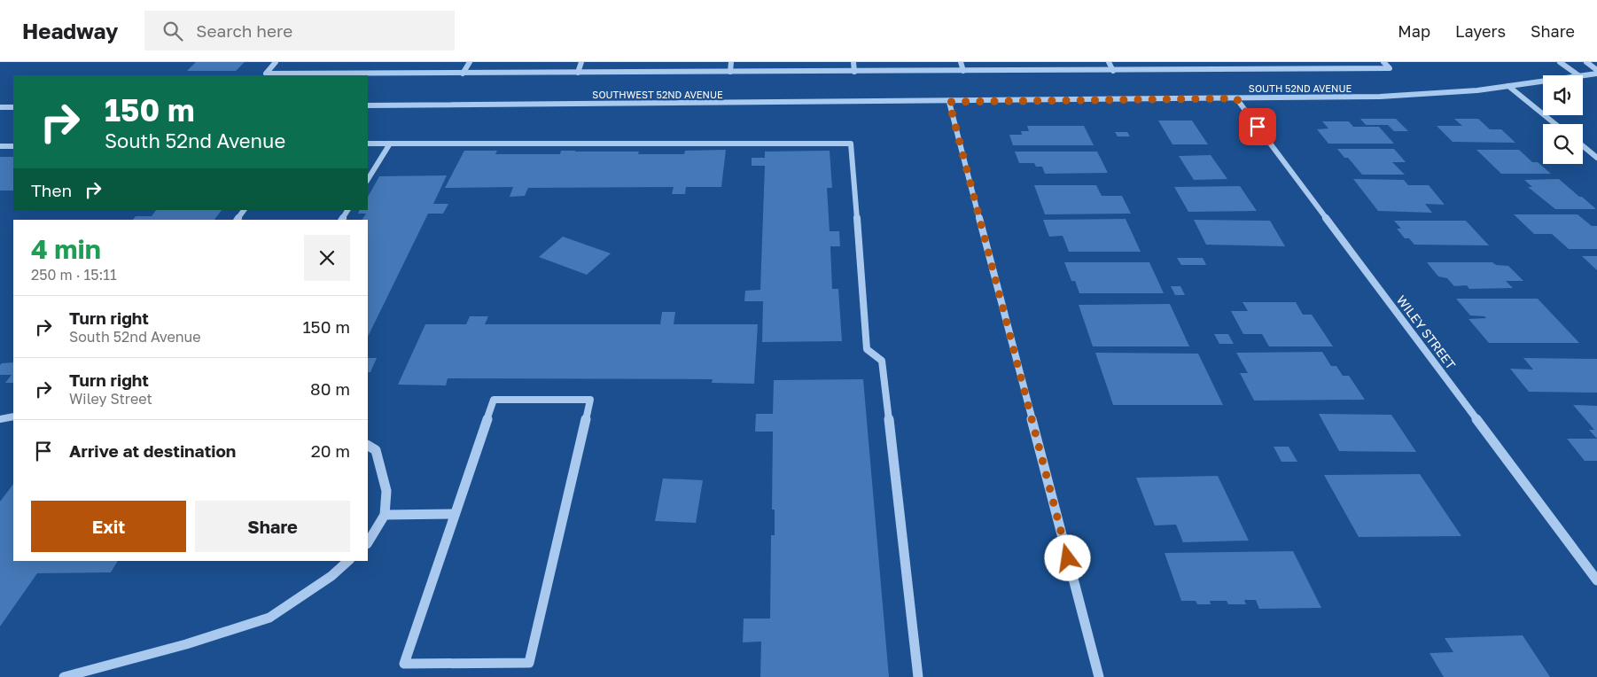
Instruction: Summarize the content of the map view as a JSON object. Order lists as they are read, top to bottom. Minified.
{"streets":{"street":["SOUTH 52ND AVENUE","SOUTHWEST 52ND AVENUE","WILEY STREET"]},"crossings":[["SOUTH 52ND AVENUE","SOUTHWEST 52ND AVENUE"],["SOUTH 52ND AVENUE","WILEY STREET"]],"page":{"header":"Headway","search":"Search here","nav":["Map","Layers","Share"],"turn":["150 m","South 52nd Avenue"],"then":"Then","heading":["4 min","250 m · 15:11"],"list":[{"name":"Turn right","note":"South 52nd Avenue","value":"150 m"},{"name":"Turn right","note":"Wiley Street","value":"80 m"},{"name":"Arrive at destination","value":"20 m"}],"buttons":["Exit","Share"]}}
